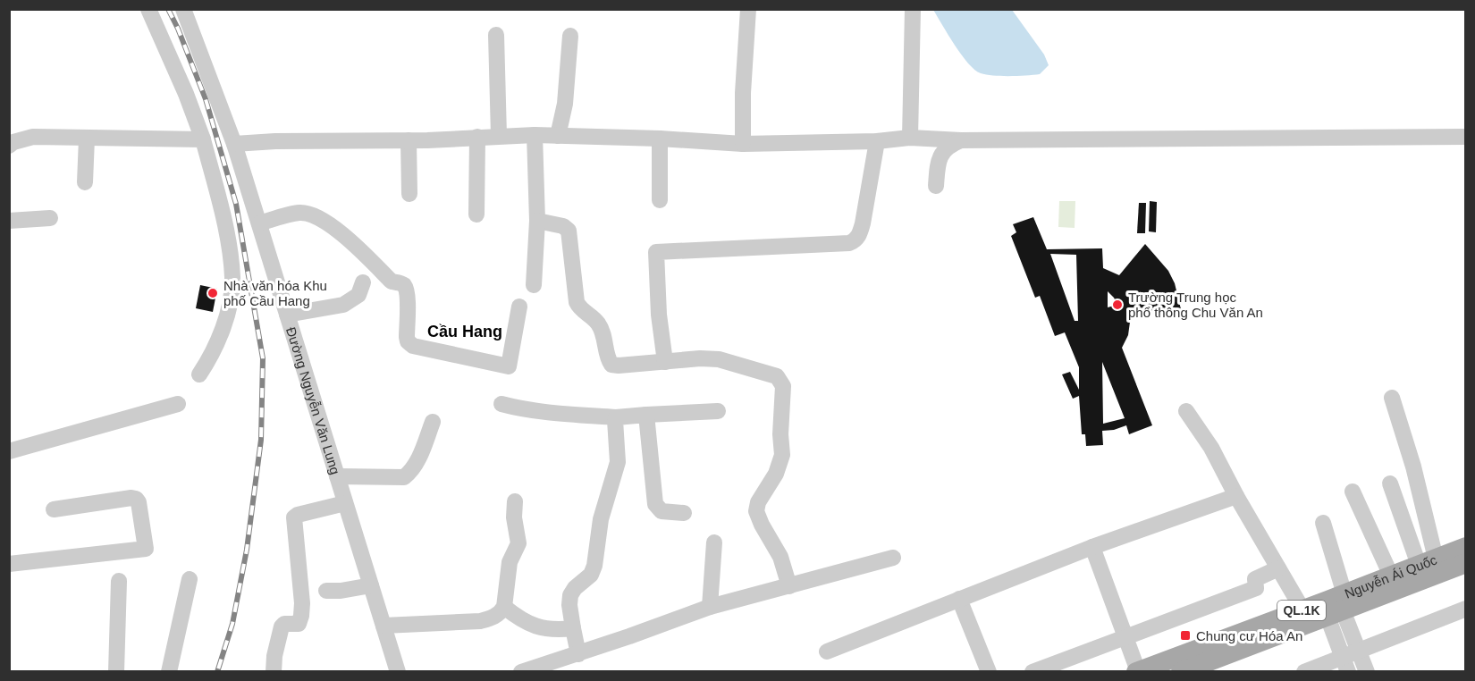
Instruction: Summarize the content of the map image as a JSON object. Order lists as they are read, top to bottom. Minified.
{"streets":{"main road":["Nguyễn Ái Quốc","QL.1K"],"street":["Đường Nguyễn Văn Lung"]},"districts":["Cầu Hang"],"places":{"other":["Nhà văn hóa Khu phố Cầu Hang","Trường Trung học phổ thông Chu Văn An"],"transit":["Chung cư Hóa An"]}}
